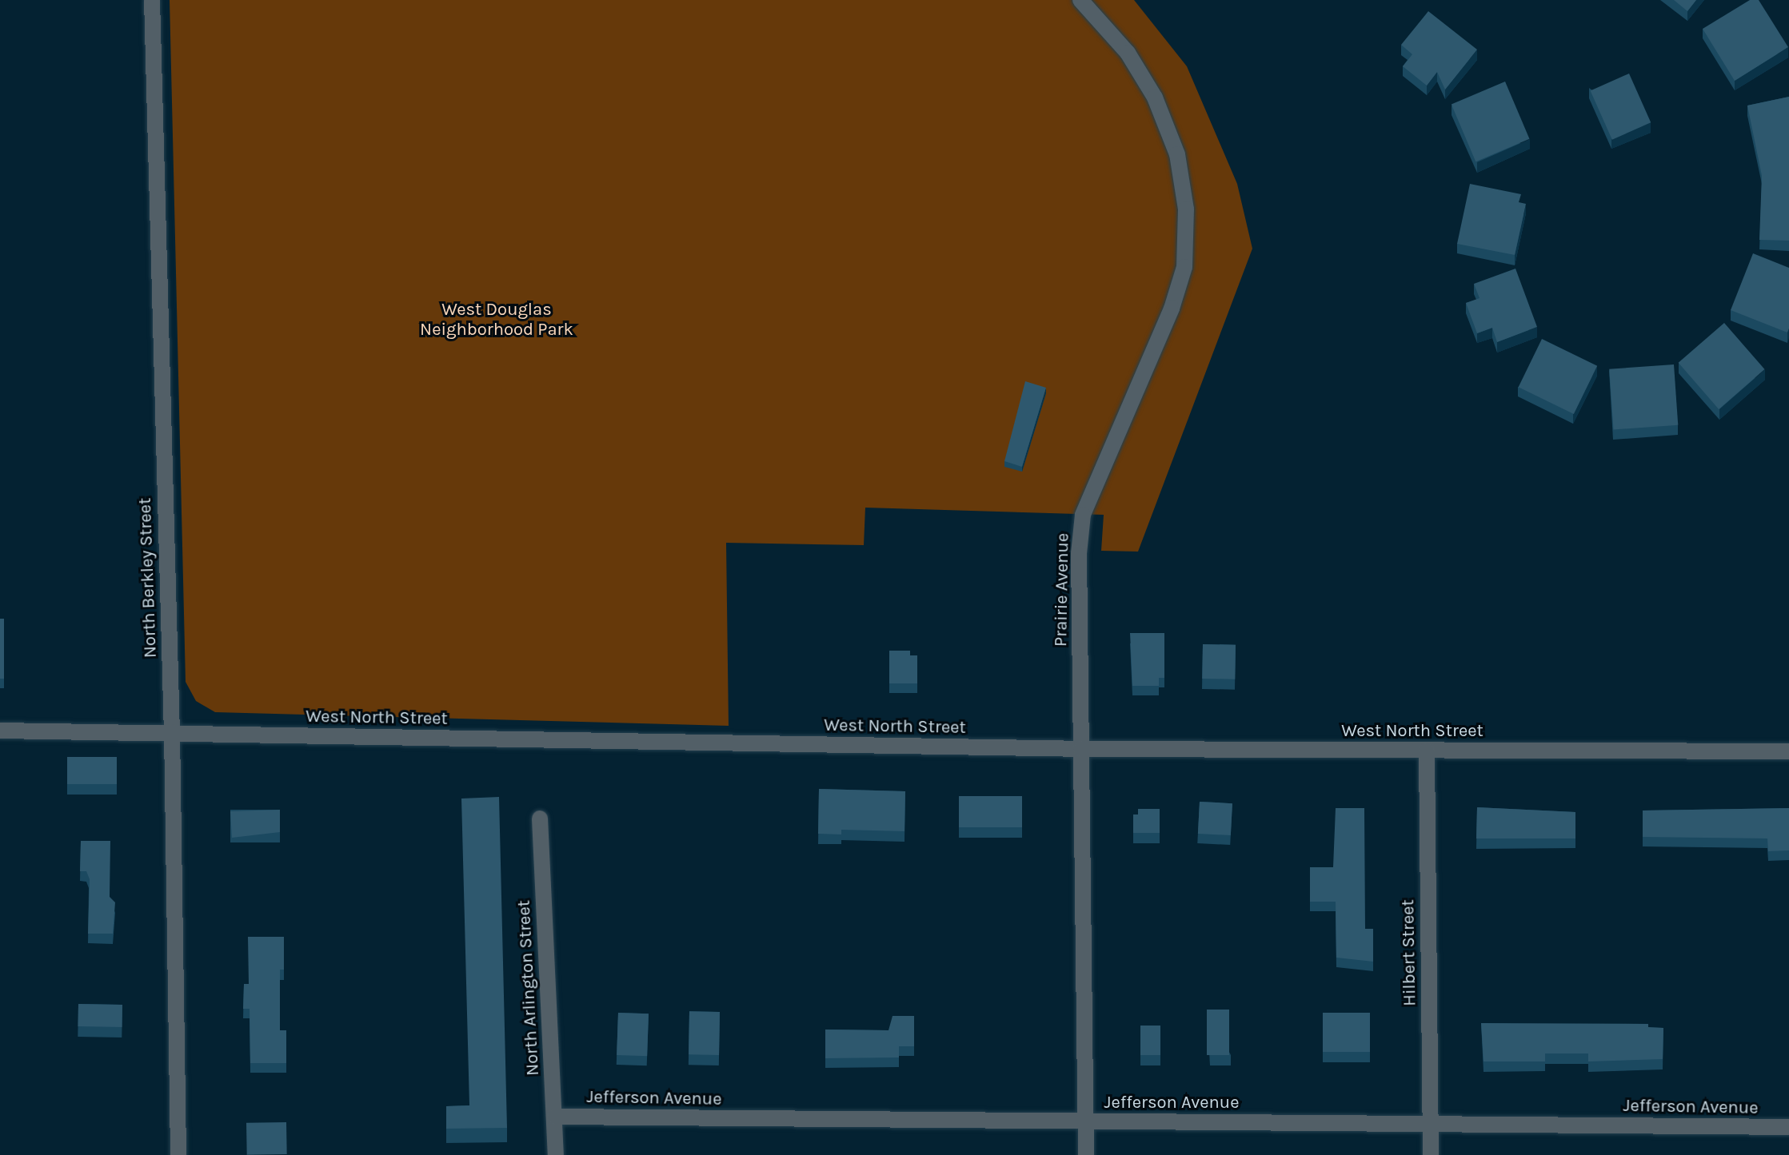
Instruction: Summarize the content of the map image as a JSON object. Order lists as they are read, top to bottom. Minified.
{"streets":{"street":["North Berkley Street","Prairie Avenue","West North Street","Hilbert Street","North Arlington Street","Jefferson Avenue"]},"crossings":[["North Berkley Street","West North Street"],["Prairie Avenue","West North Street"],["Prairie Avenue","Jefferson Avenue"],["West North Street","Hilbert Street"],["Hilbert Street","Jefferson Avenue"],["North Arlington Street","Jefferson Avenue"]],"parks":["West Douglas Neighborhood Park"]}
